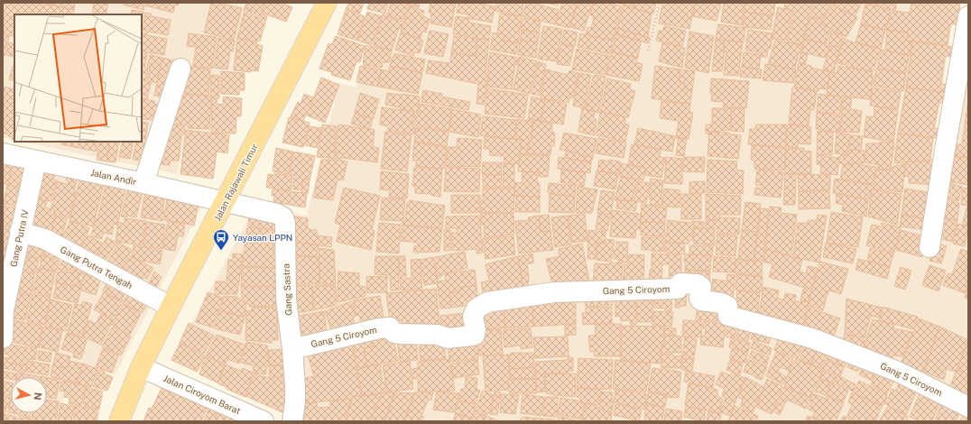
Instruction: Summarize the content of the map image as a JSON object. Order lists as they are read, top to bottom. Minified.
{"streets":{"main road":["Jalan Rajawali Timur"],"street":["Jalan Andir","Gang Putra IV","Gang Putra Tengah","Gang Sastra","Gang 5 Ciroyom","Jalan Ciroyom Barat"]},"crossings":[["Jalan Andir","Jalan Rajawali Timur"],["Jalan Andir","Gang Putra IV"],["Jalan Andir","Gang Sastra"],["Jalan Rajawali Timur","Gang Putra Tengah"],["Jalan Rajawali Timur","Gang Sastra"],["Jalan Rajawali Timur","Jalan Ciroyom Barat"],["Gang Putra IV","Gang Putra Tengah"],["Gang Sastra","Gang 5 Ciroyom"]],"places":{"bus stop":["Yayasan LPPN"]},"north":"right"}
